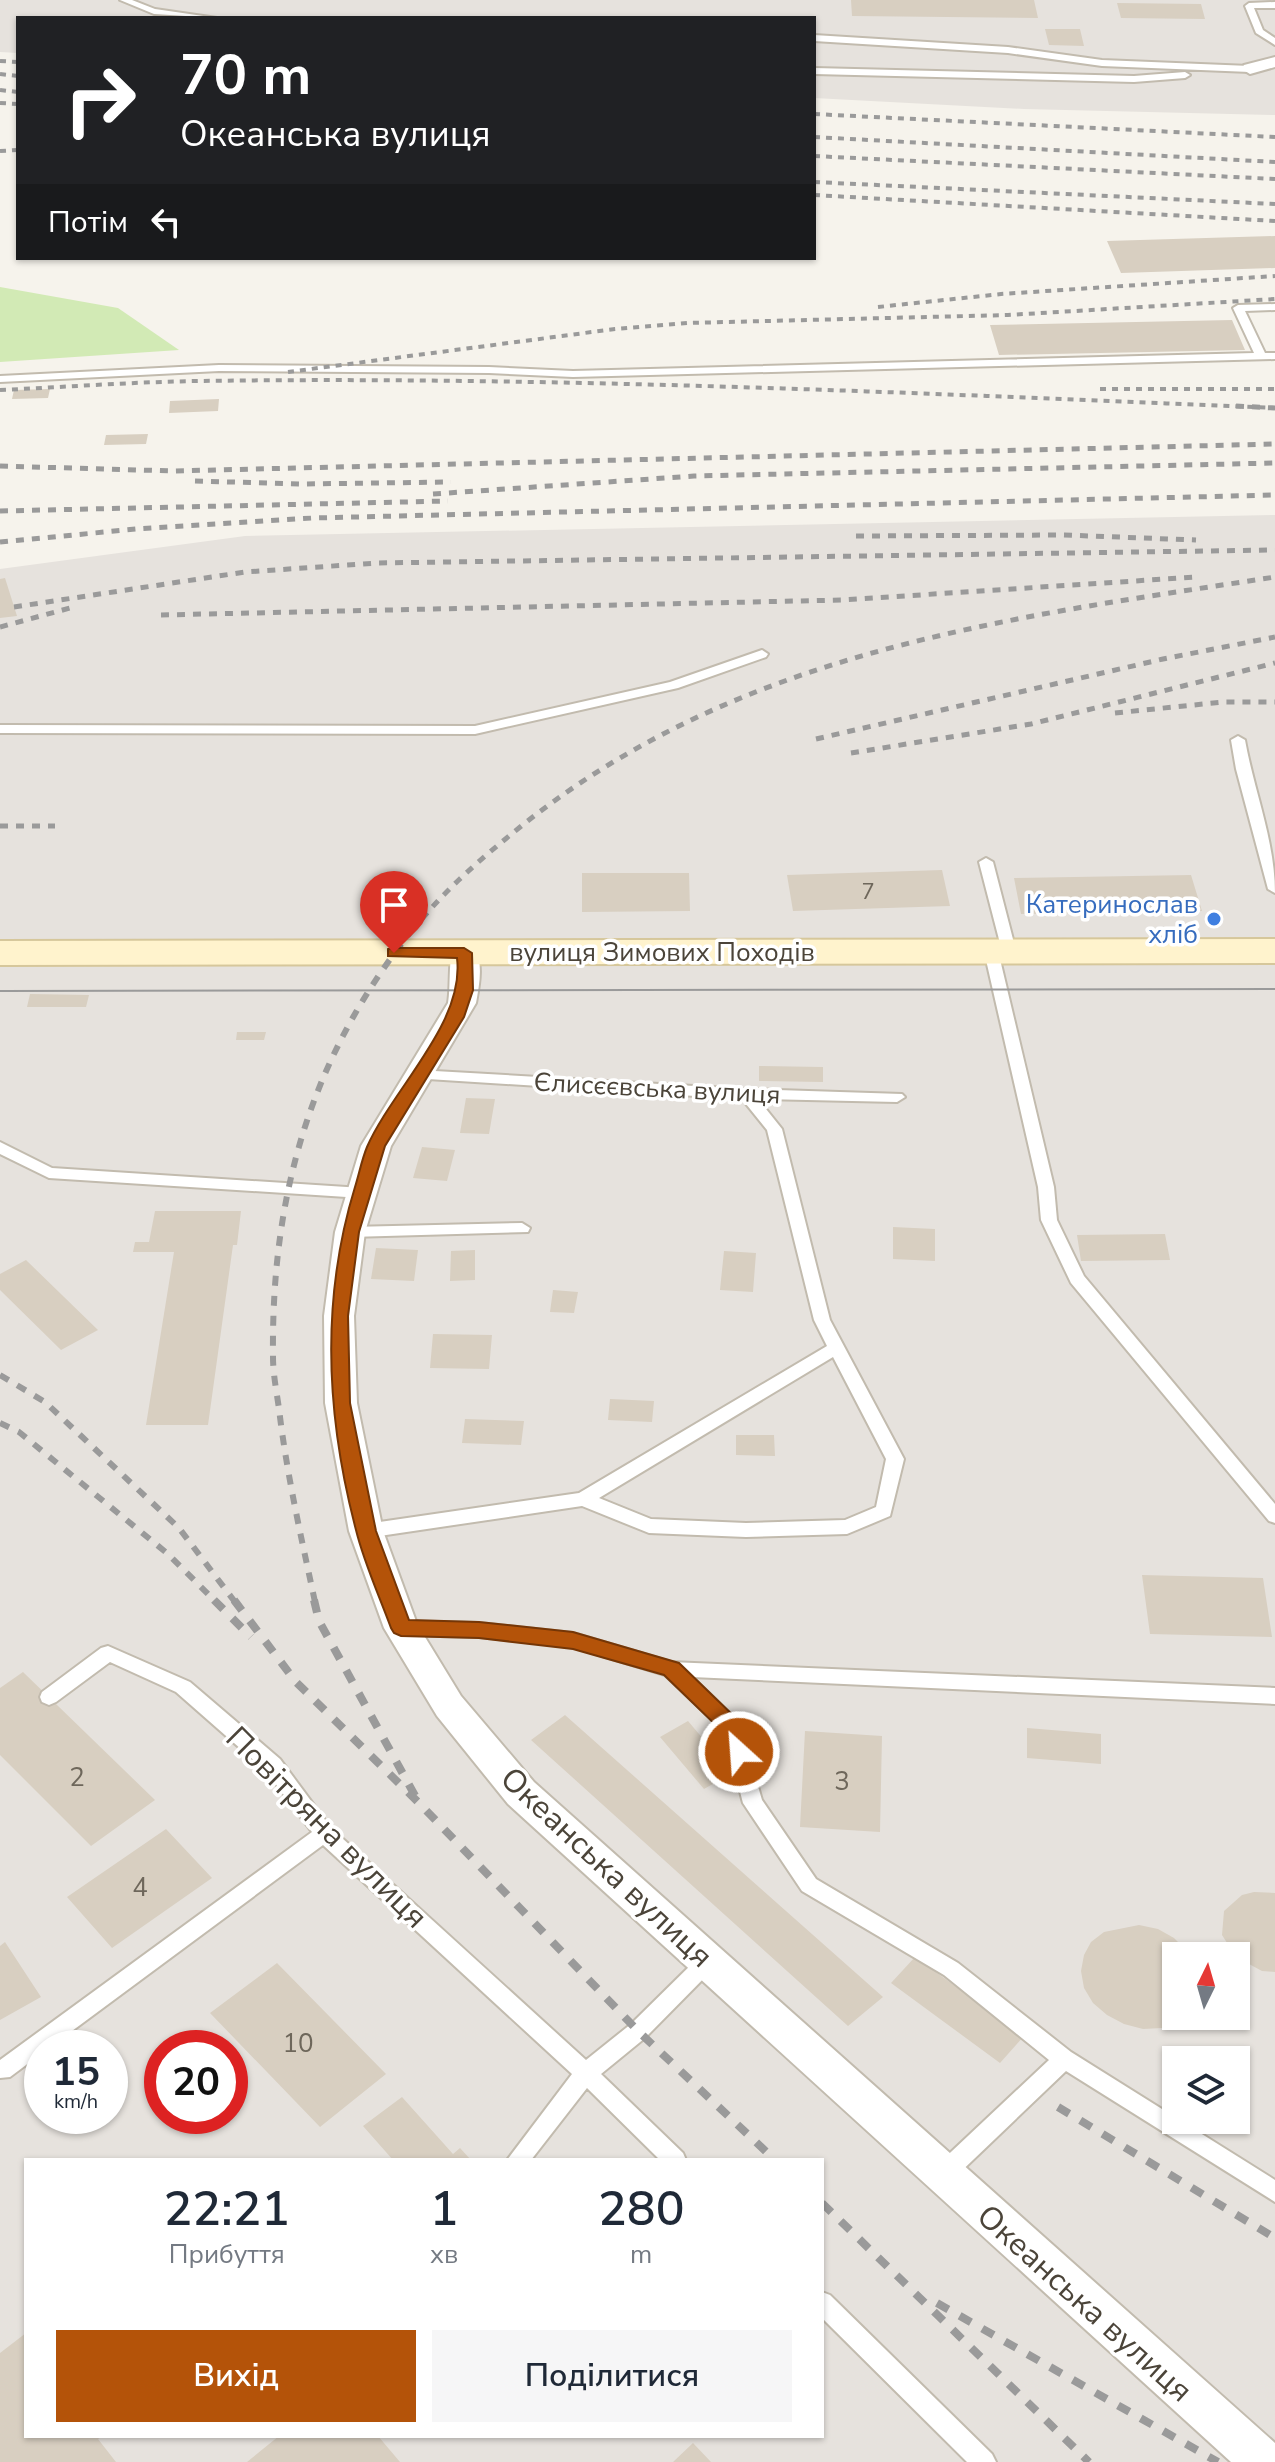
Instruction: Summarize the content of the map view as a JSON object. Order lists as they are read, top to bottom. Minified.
{"streets":{"main road":["вулиця Зимових Походів"],"street":["Океанська вулиця"],"lane":["Єлисєєвська вулиця","Повітряна вулиця"]},"crossings":[["вулиця Зимових Походів","Океанська вулиця"],["Єлисєєвська вулиця","Океанська вулиця"]],"places":["Катеринослав хліб"],"house_numbers":["7","2","3","4","10"],"north":"top","page":{"turn":["70 m","Океанська вулиця"],"then":"Потім","speed":"15 km/h","limit":"20","eta":["22:21","Прибуття","1","хв","280","m"],"buttons":["Вихід","Поділитися"]}}
